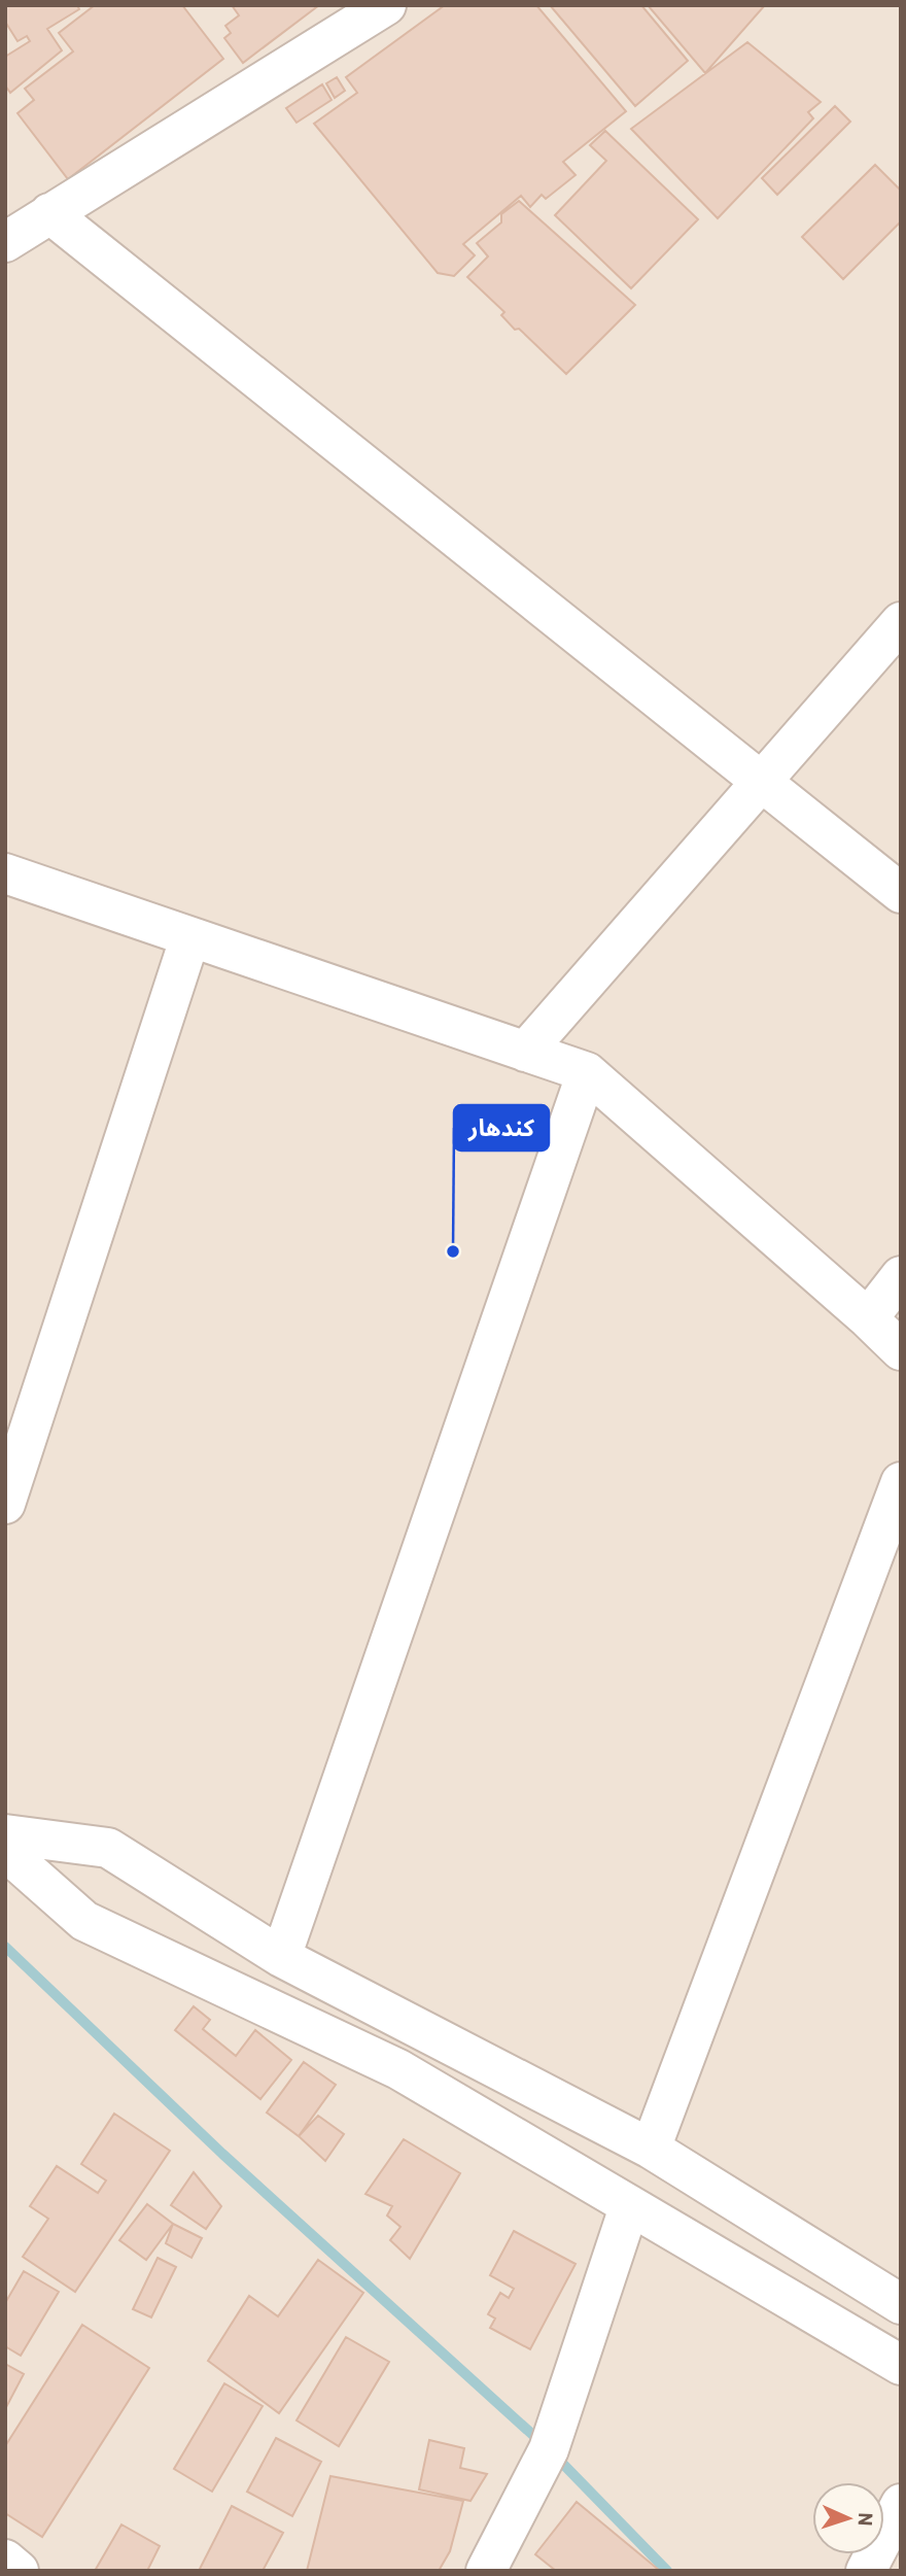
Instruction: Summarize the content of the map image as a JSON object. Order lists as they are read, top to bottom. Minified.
{"places":["کندهار"],"north":"right"}
